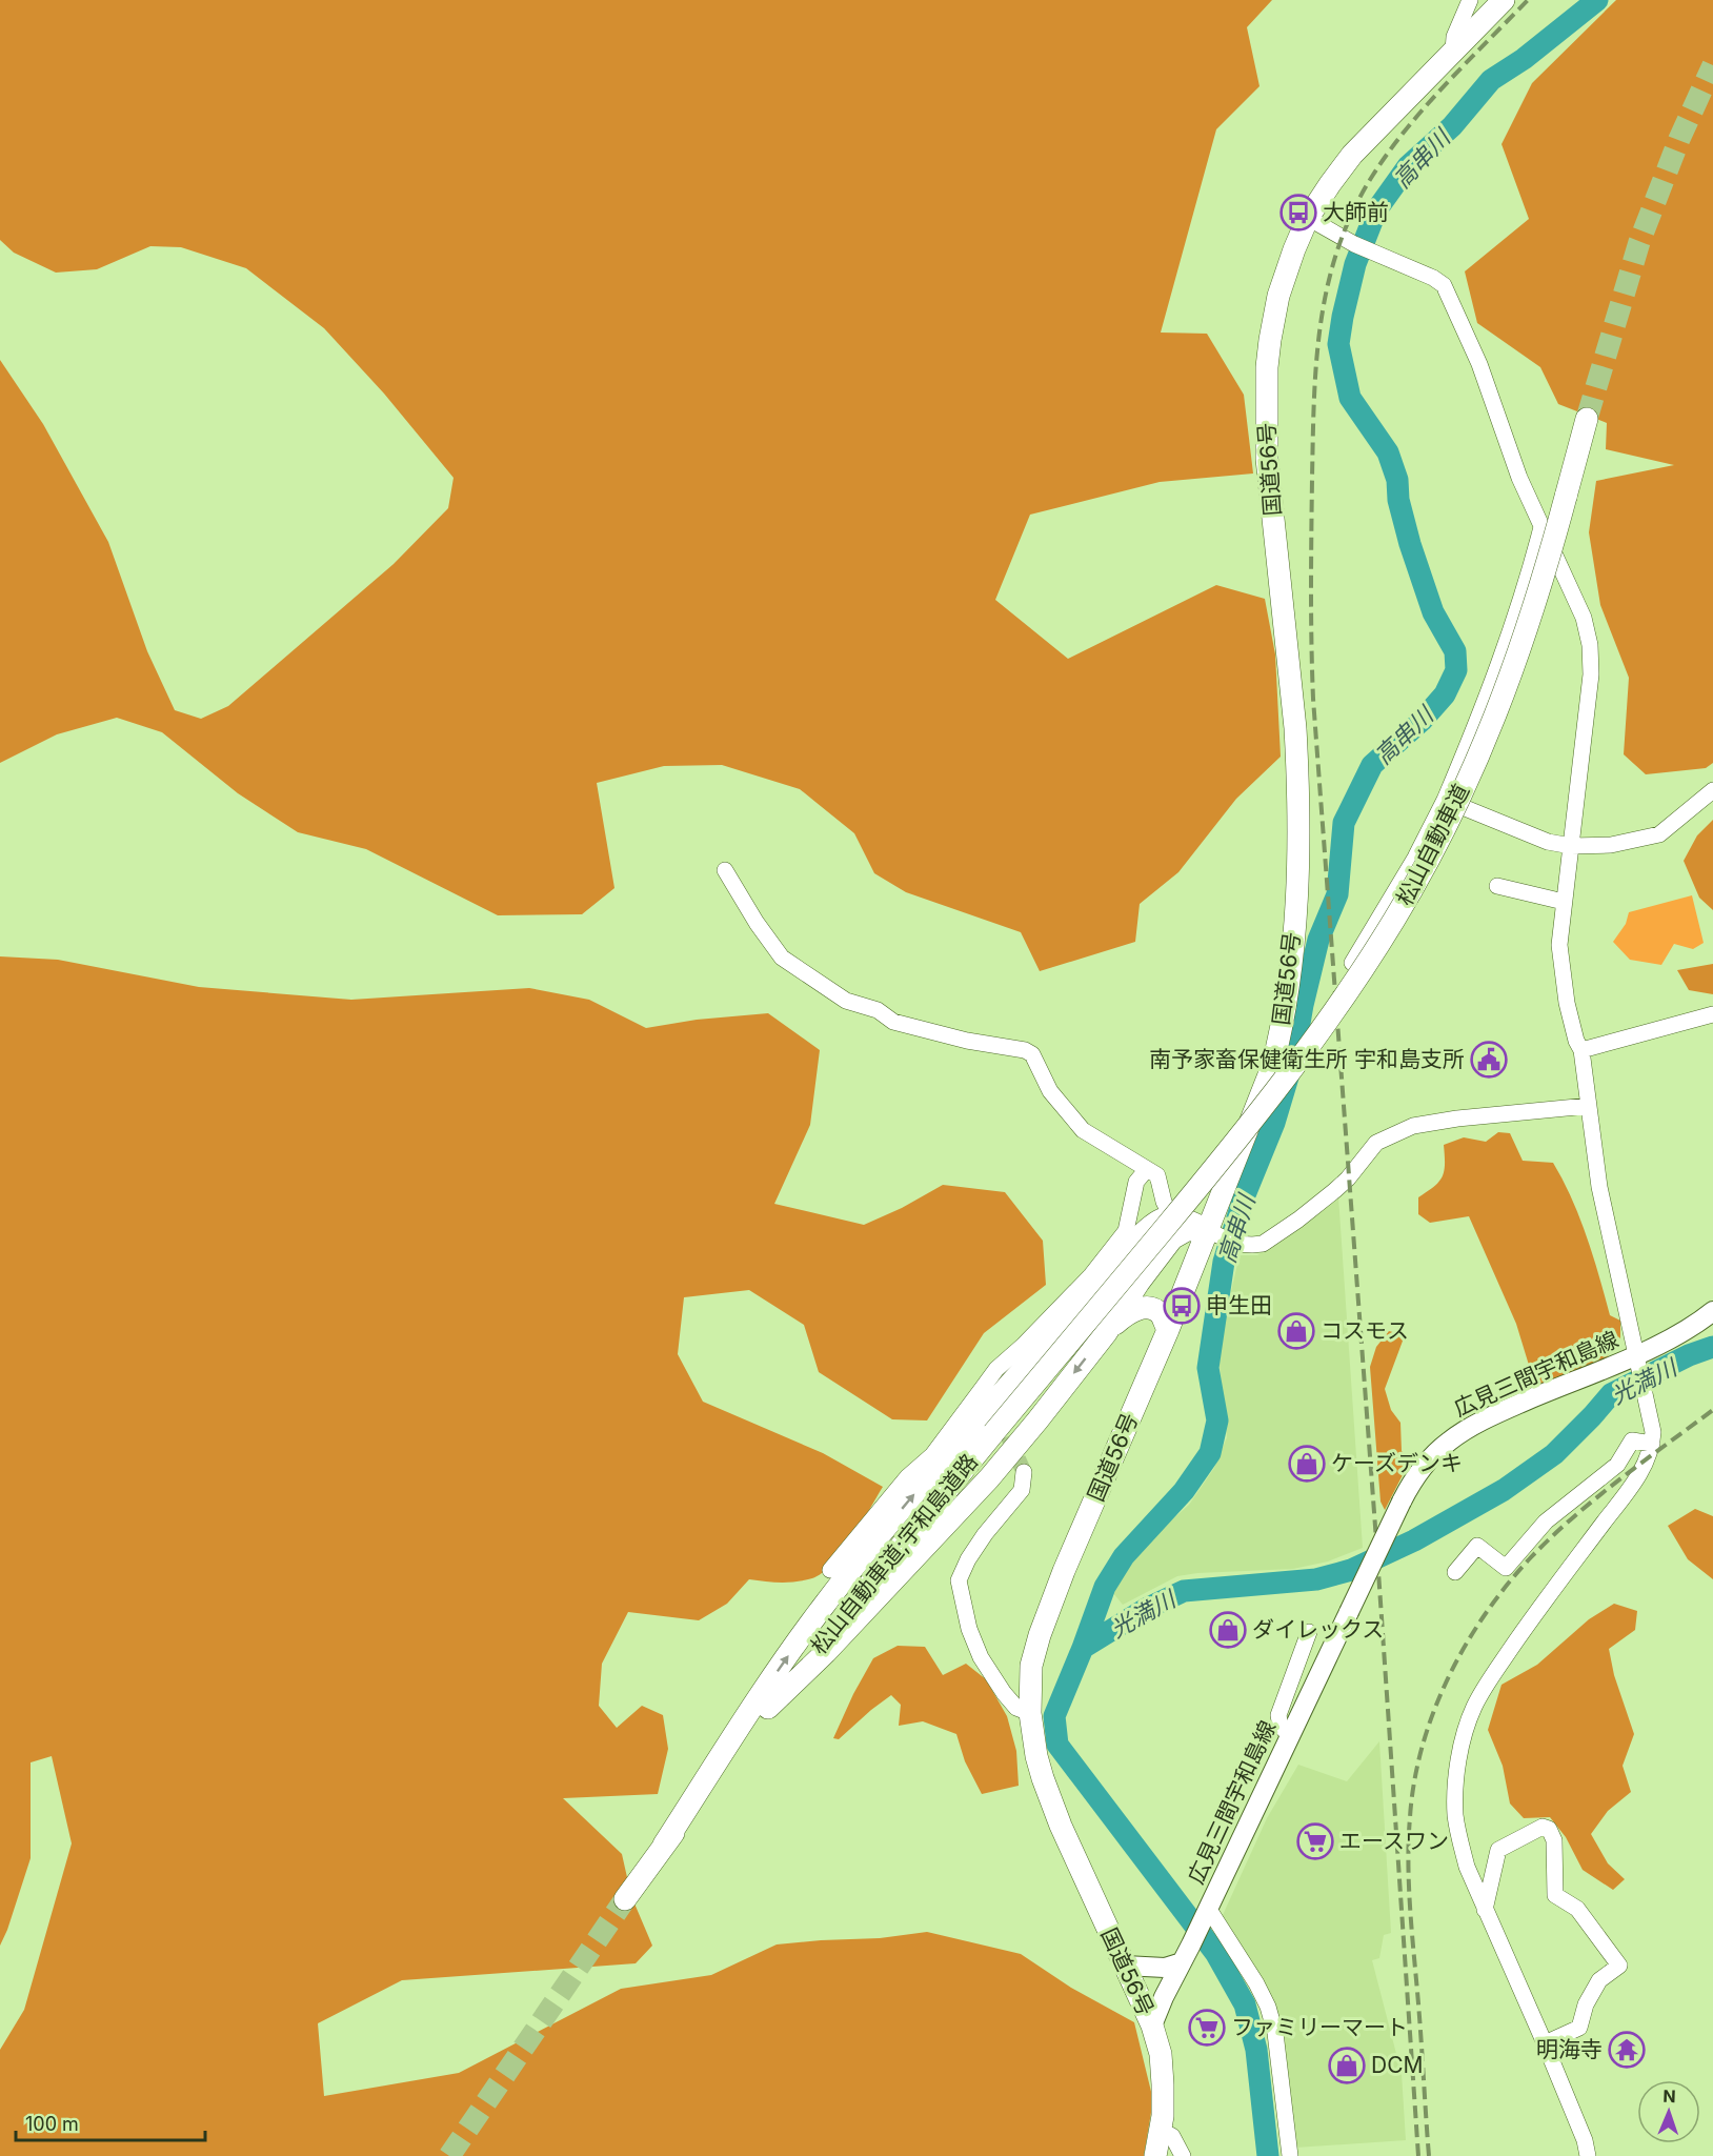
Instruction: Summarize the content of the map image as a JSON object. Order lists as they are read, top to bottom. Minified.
{"streets":{"highway":["国道56号","松山自動車道","松山自動車道;宇和島道路"],"main road":["広見三間宇和島線"]},"crossings":[["松山自動車道","松山自動車道;宇和島道路"]],"water":["高串川","光満川"],"places":{"bus stop":["大師前","申生田"],"public building":["南予家畜保健衛生所 宇和島支所"],"shop":["コスモス","ケーズデンキ","ダイレックス","DCM"],"supermarket":["エースワン","ファミリーマート"],"temple":["明海寺"]},"scale_bar":"100 m","north":"top"}
